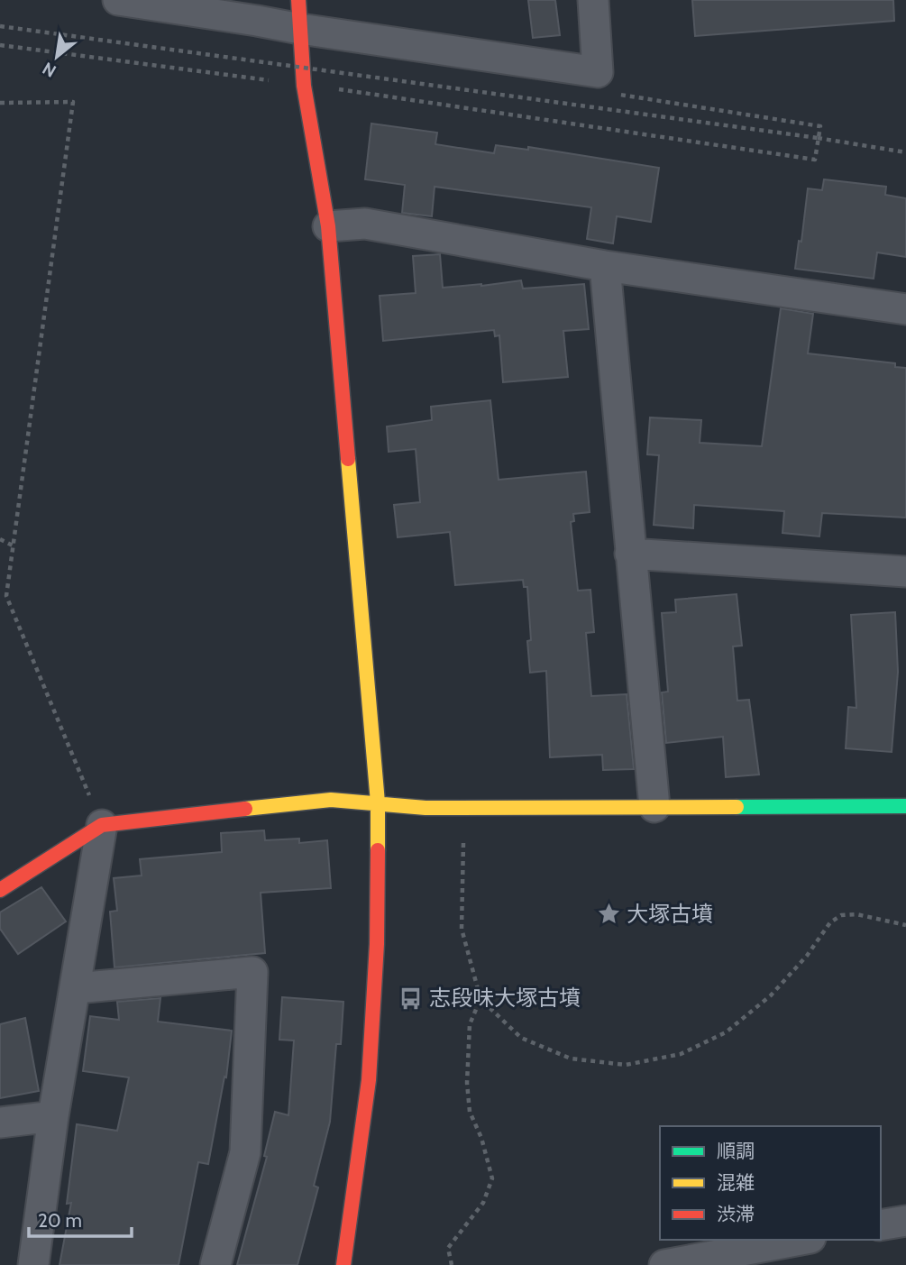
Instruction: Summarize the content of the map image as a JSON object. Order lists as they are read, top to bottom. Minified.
{"places":{"place":["大塚古墳"],"bus stop":["志段味大塚古墳"]},"legend":["順調","混雑","渋滞"],"scale_bar":"20 m","north":"bottom left"}
